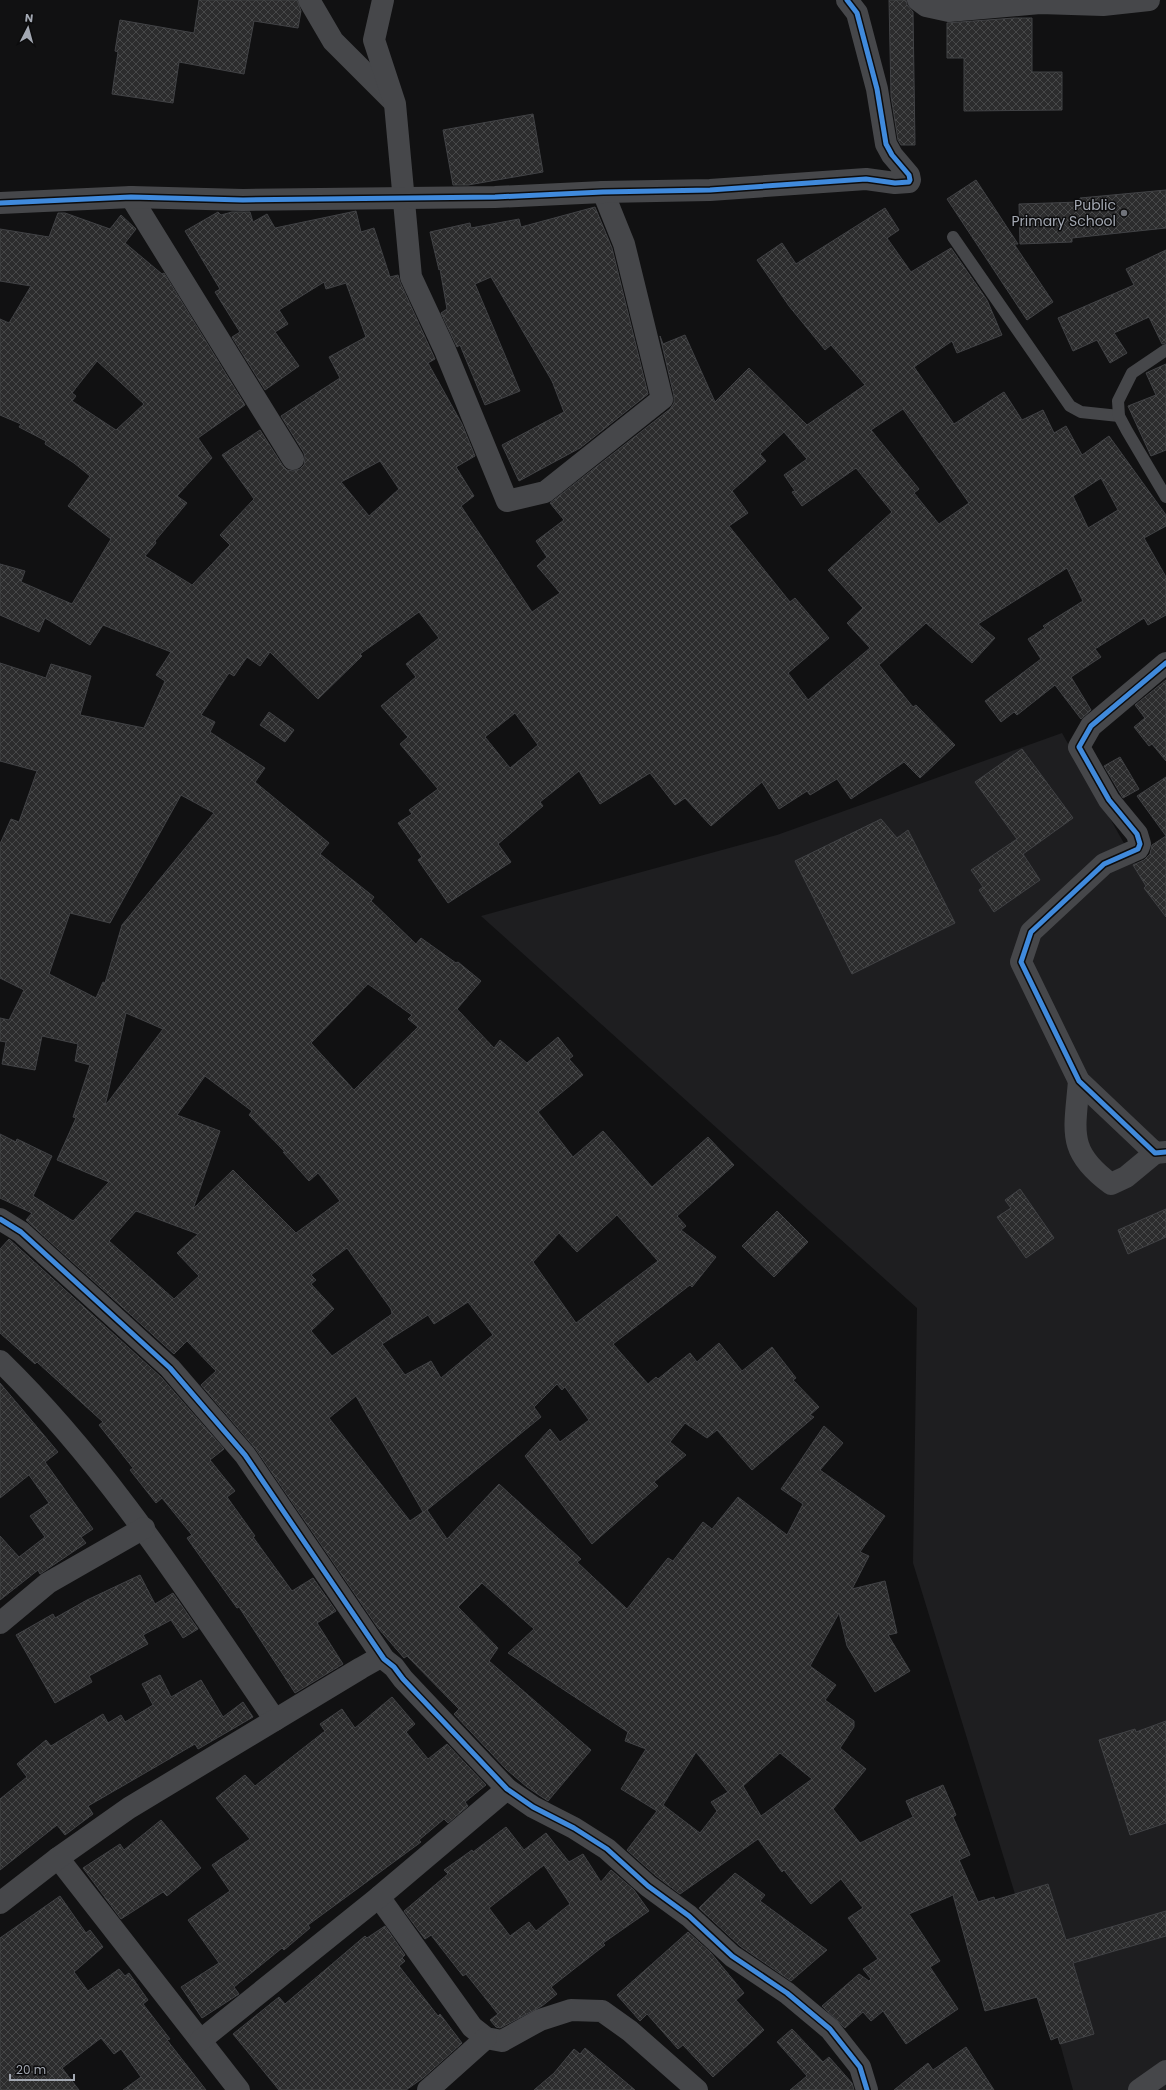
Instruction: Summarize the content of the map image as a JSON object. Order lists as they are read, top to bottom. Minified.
{"places":["Public Primary School"],"scale_bar":"20 m","north":"top"}
